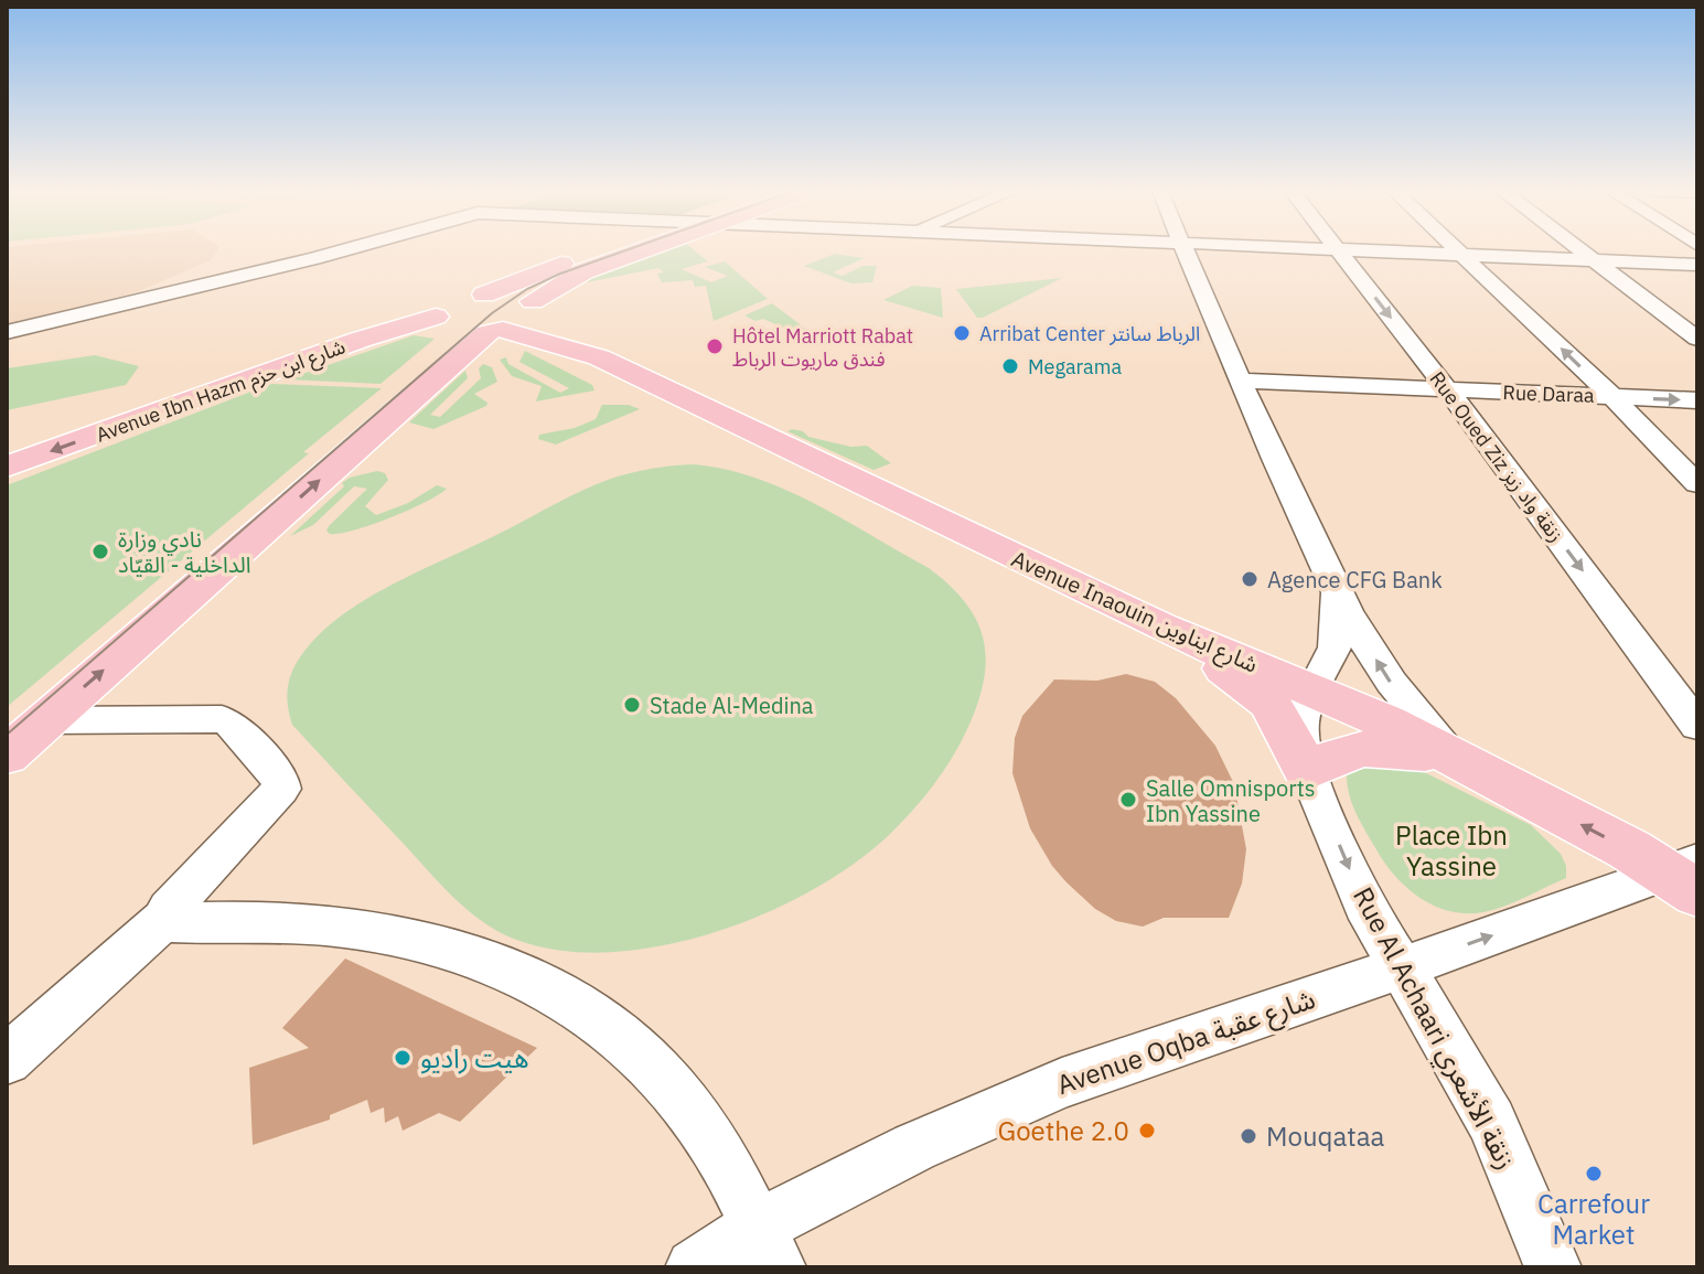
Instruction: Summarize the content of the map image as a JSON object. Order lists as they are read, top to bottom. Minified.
{"streets":{"main road":["Avenue Ibn Hazm شارع ابن حزم","Avenue Inaouin شارع ايناوين"],"street":["Rue Daraa","Rue Oued Ziz زنقة واد زيز","Rue Al Achaari زنقة الأشعري","Avenue Oqba شارع عقبة"]},"crossings":[["Avenue Ibn Hazm شارع ابن حزم","Avenue Inaouin شارع ايناوين"],["Rue Daraa","Rue Oued Ziz زنقة واد زيز"],["Avenue Inaouin شارع ايناوين","Rue Al Achaari زنقة الأشعري"],["Avenue Inaouin شارع ايناوين","Avenue Oqba شارع عقبة"],["Rue Al Achaari زنقة الأشعري","Avenue Oqba شارع عقبة"]],"parks":["Place Ibn Yassine"],"places":["Arribat Center الرباط سانتر","Hôtel Marriott Rabat فندق ماريوت الرباط","Megarama","نادي وزارة الداخلية - القيّاد","Agence CFG Bank","Stade Al-Medina","Salle Omnisports Ibn Yassine","هيت راديو","Goethe 2.0","Mouqataa","Carrefour Market"]}
